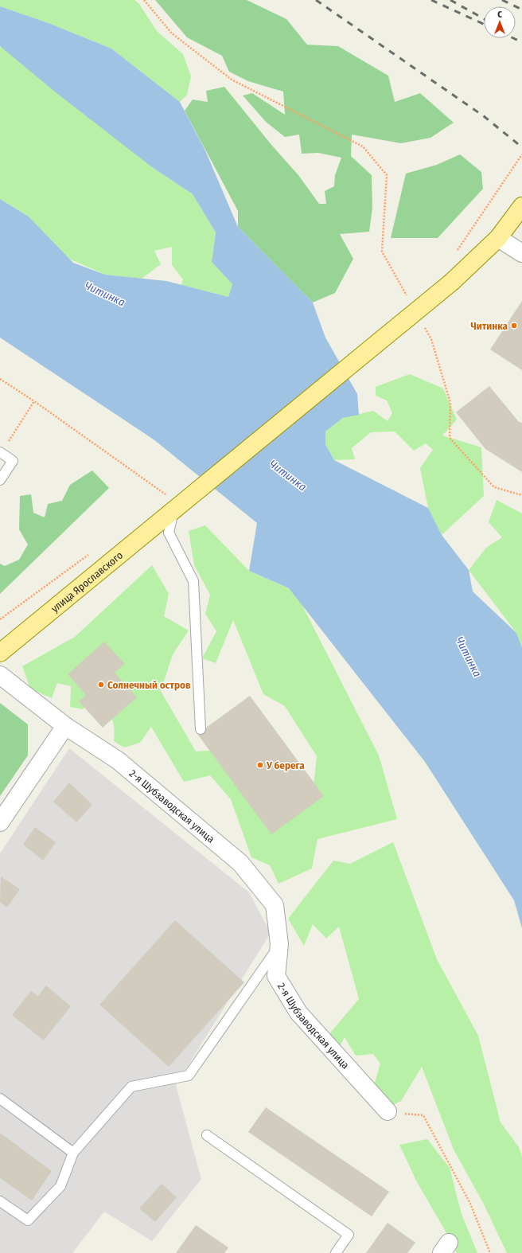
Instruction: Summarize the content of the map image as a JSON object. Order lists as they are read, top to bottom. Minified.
{"streets":{"main road":["улица Ярославского"],"street":["2-я Шубзаводская улица"]},"water":["Читинка"],"places":["Читинка","Солнечный остров","У берега"],"north":"top"}
